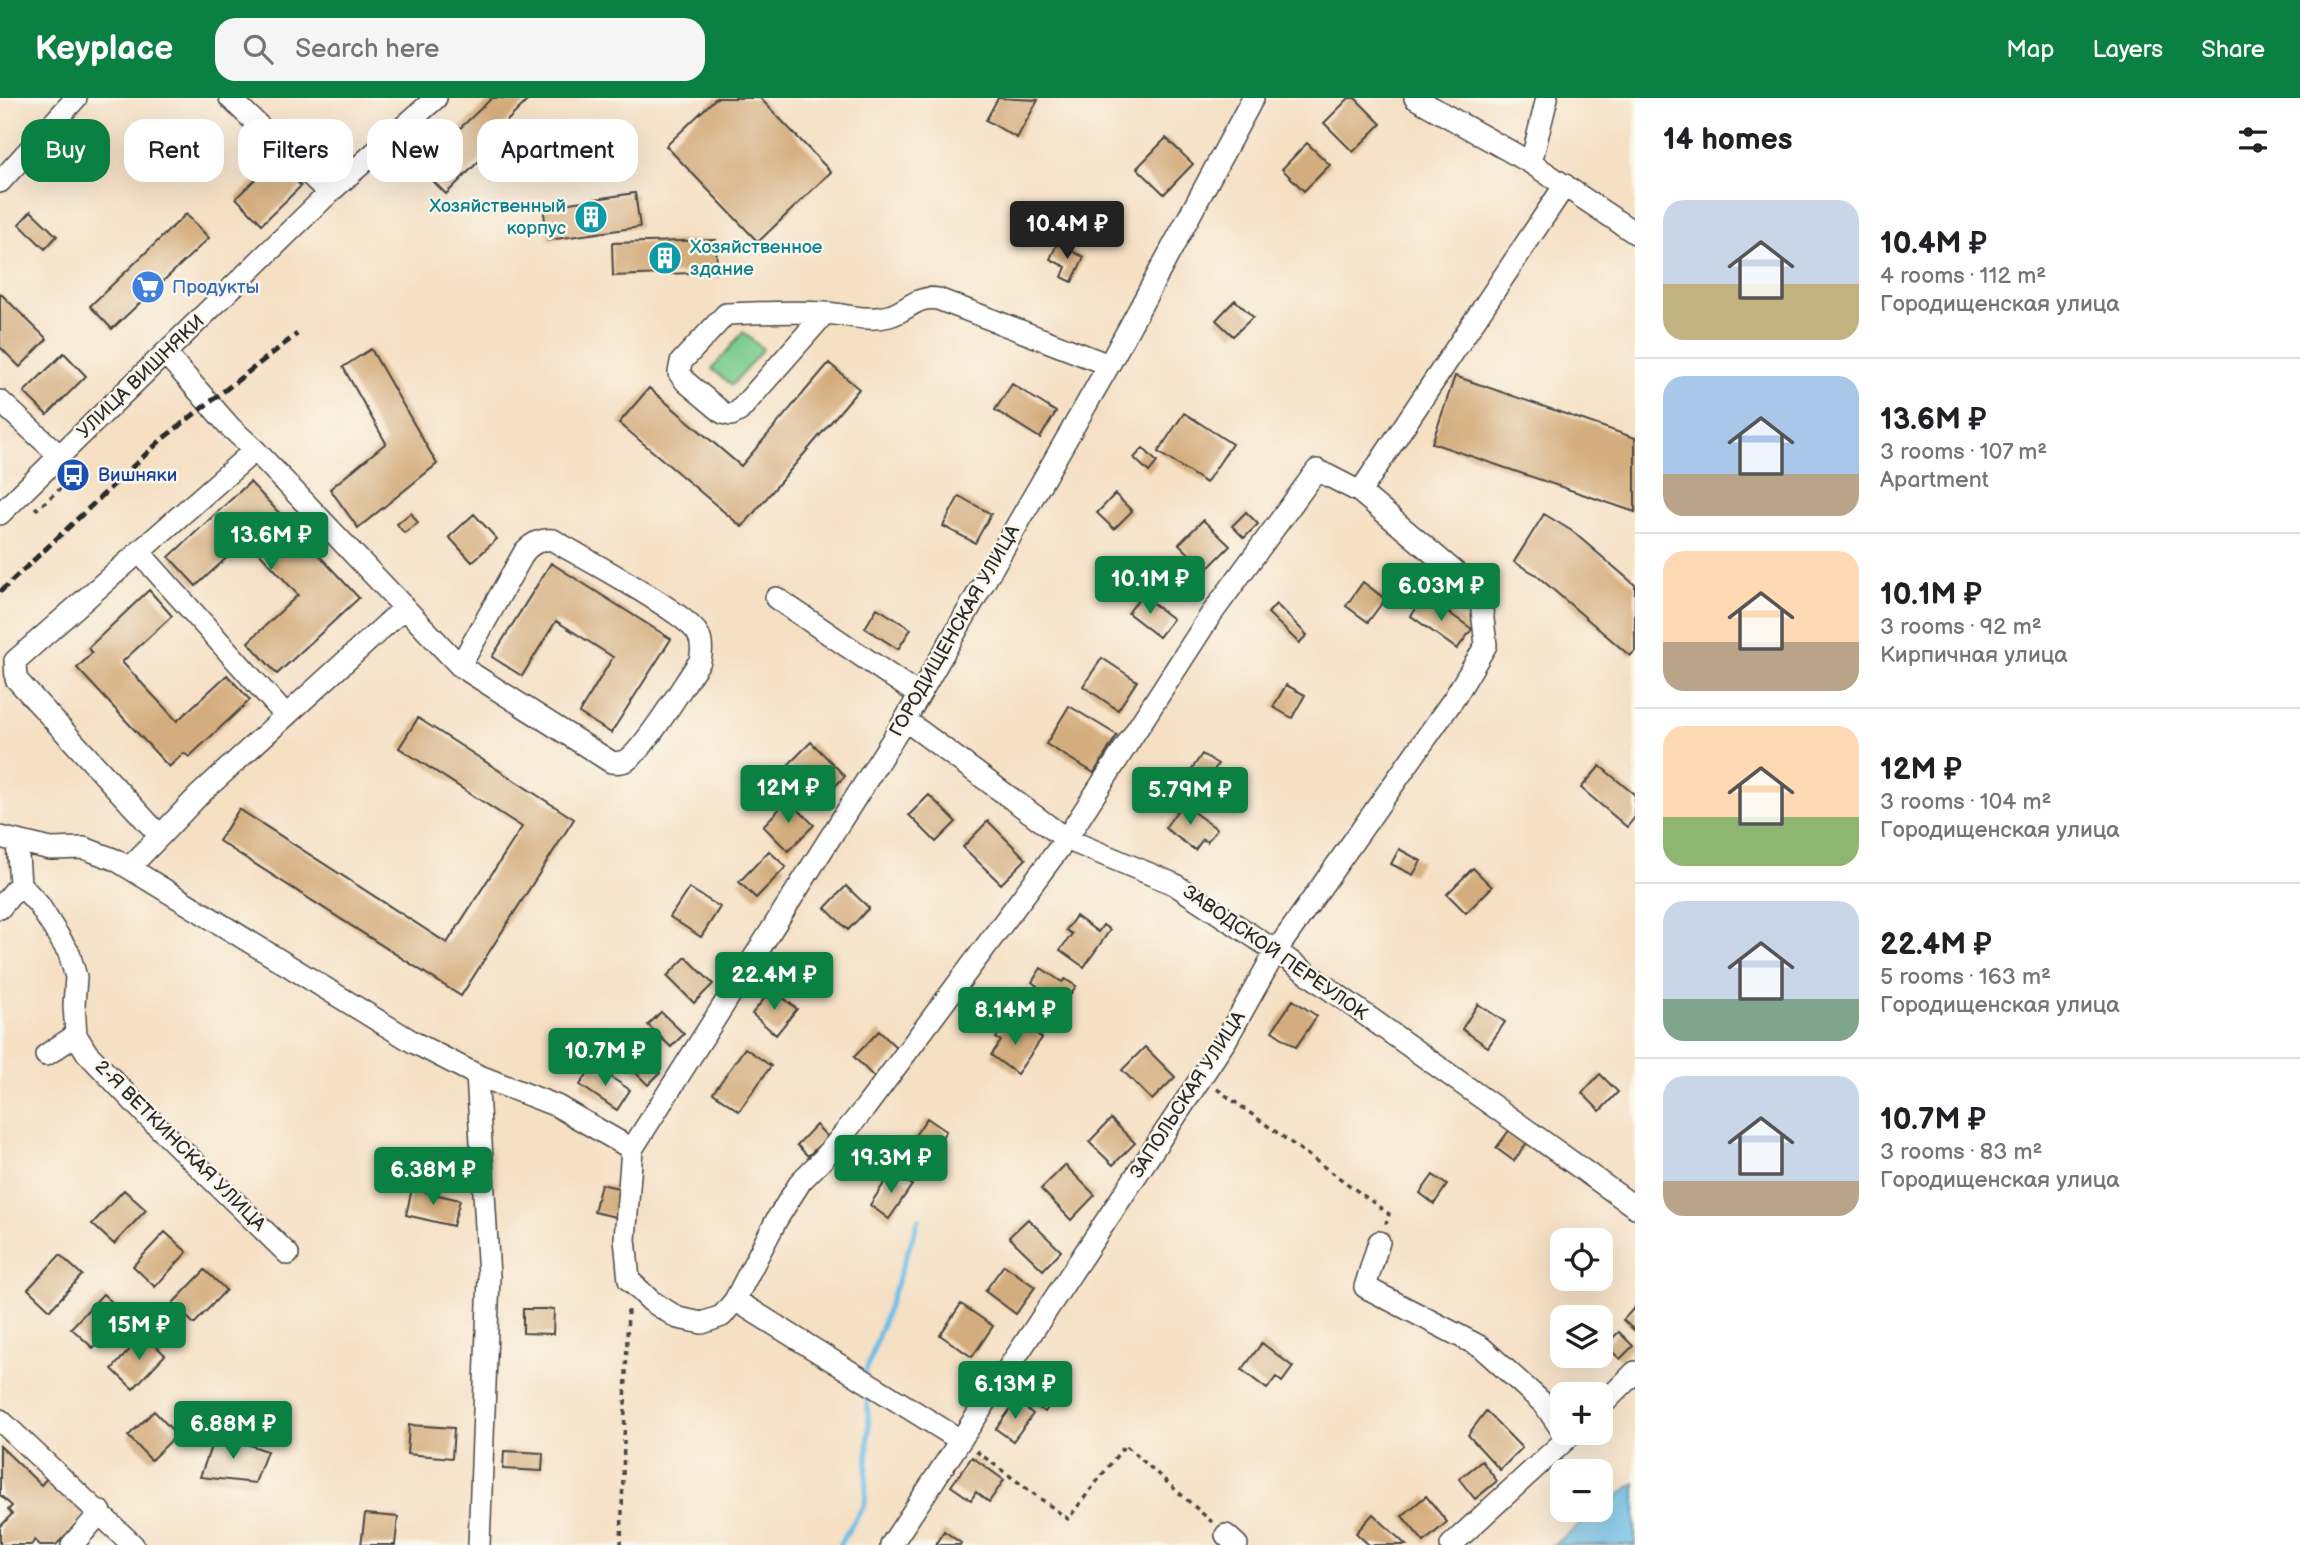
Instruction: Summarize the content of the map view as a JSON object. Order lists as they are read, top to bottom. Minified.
{"streets":{"street":["УЛИЦА ВИШНЯКИ","ГОРОДИЩЕНСКАЯ УЛИЦА","ЗАВОДСКОЙ ПЕРЕУЛОК","ЗАПОЛЬСКАЯ УЛИЦА","2-Я ВЕТКИНСКАЯ УЛИЦА"]},"crossings":[["ГОРОДИЩЕНСКАЯ УЛИЦА","ЗАВОДСКОЙ ПЕРЕУЛОК"],["ЗАВОДСКОЙ ПЕРЕУЛОК","ЗАПОЛЬСКАЯ УЛИЦА"]],"places":{"building":["Хозяйственный корпус","Хозяйственное здание"],"supermarket":["Продукты"],"bus stop":["Вишняки"]},"page":{"header":"Keyplace","search":"Search here","nav":["Map","Layers","Share"],"heading":"14 homes","chip":["Buy","Rent","Filters","New","Apartment"],"list":[{"name":"10.4M ₽","note":"4 rooms · 112 m² · Городищенская улица"},{"name":"13.6M ₽","note":"3 rooms · 107 m² · Apartment"},{"name":"10.1M ₽","note":"3 rooms · 92 m² · Кирпичная улица"},{"name":"12M ₽","note":"3 rooms · 104 m² · Городищенская улица"},{"name":"22.4M ₽","note":"5 rooms · 163 m² · Городищенская улица"},{"name":"10.7M ₽","note":"3 rooms · 83 m² · Городищенская улица"}],"price":["10.4M ₽","13.6M ₽","10.1M ₽","6.03M ₽","12M ₽","5.79M ₽","22.4M ₽","8.14M ₽","10.7M ₽","19.3M ₽","6.38M ₽","15M ₽","6.13M ₽","6.88M ₽"],"map_buttons":["+","−"]}}
